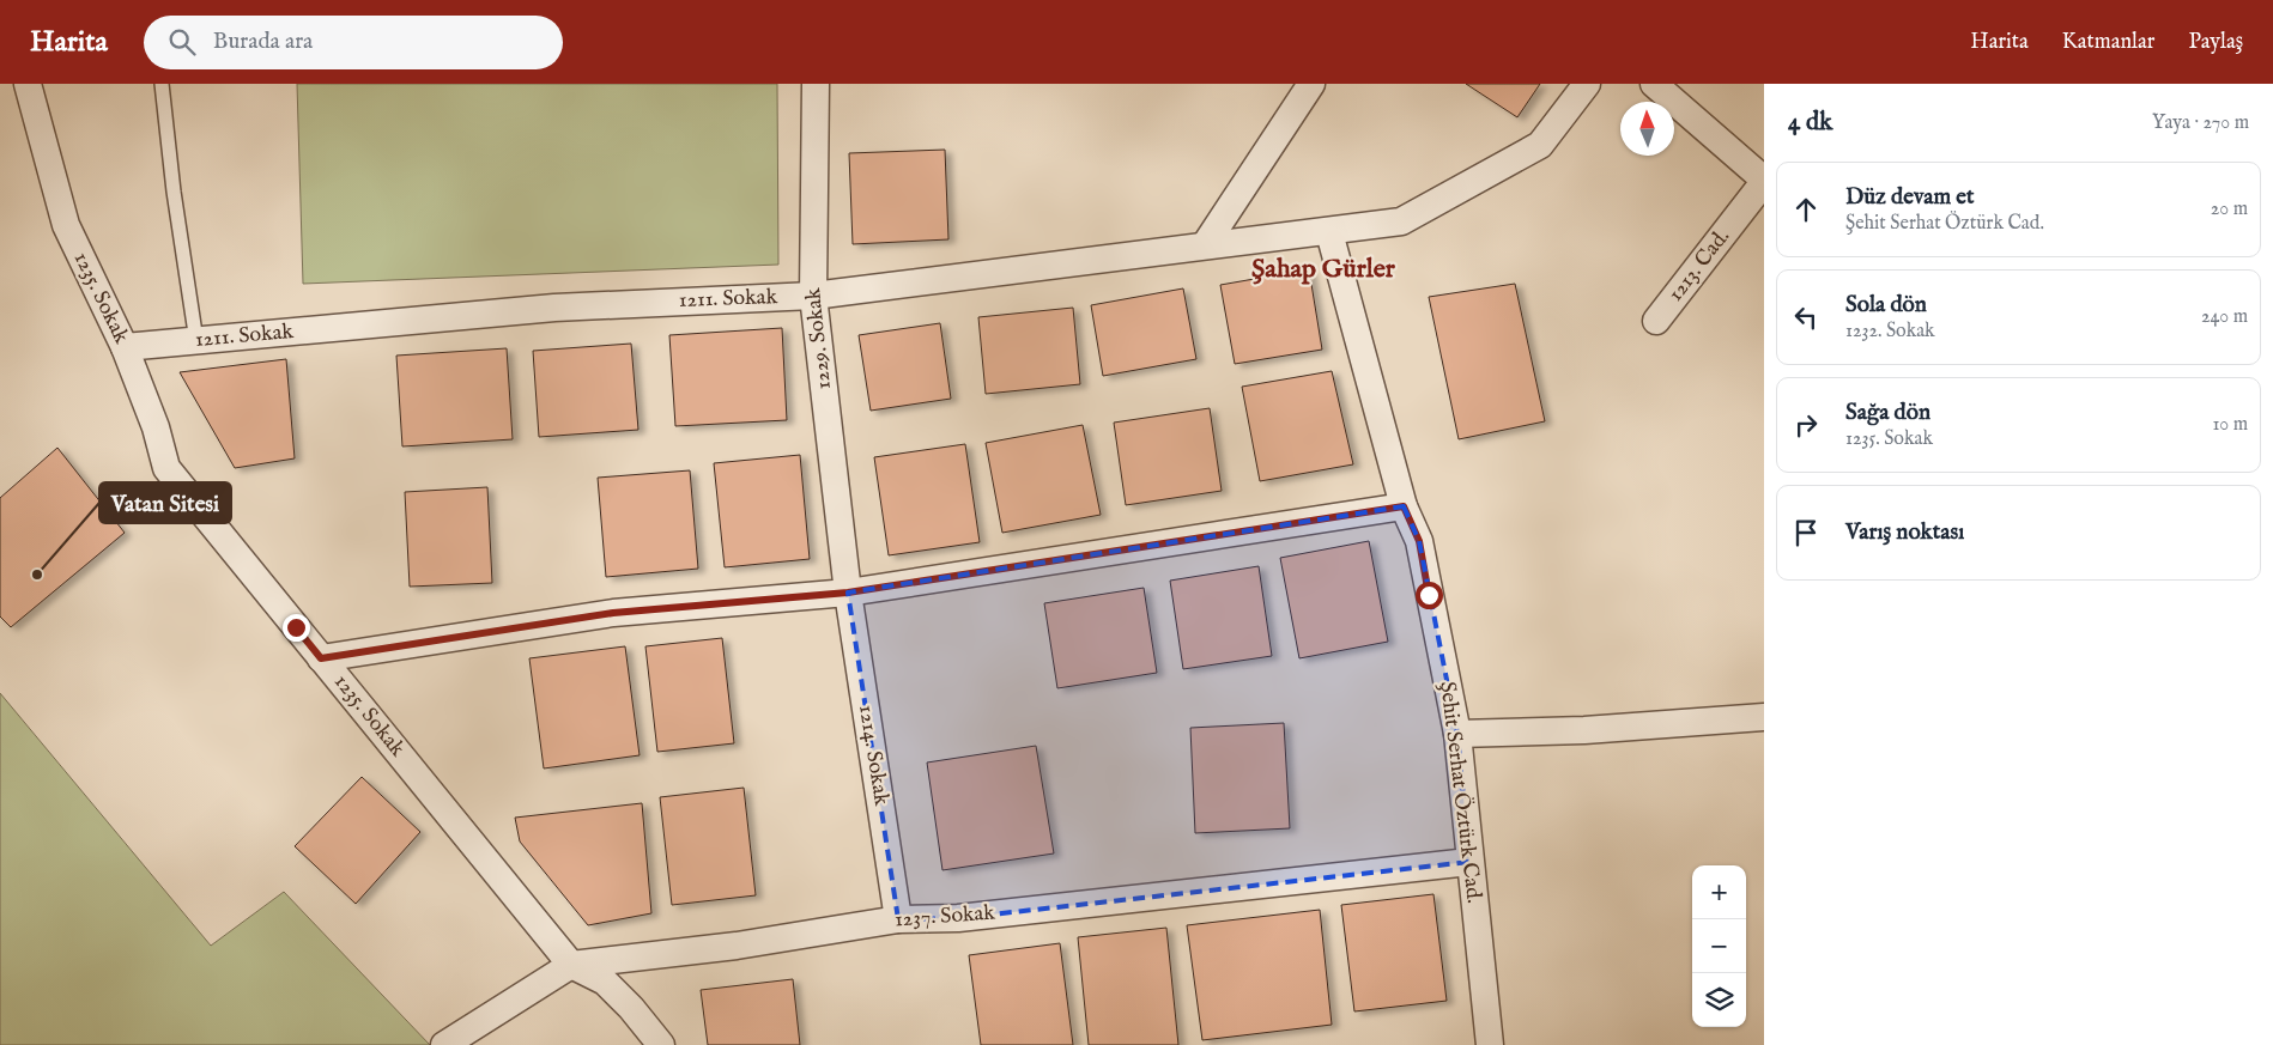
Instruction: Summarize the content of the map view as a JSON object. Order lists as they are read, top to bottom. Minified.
{"streets":{"street":["1213. Cad.","1235. Sokak","1211. Sokak","1229. Sokak","1214. Sokak","Şehit Serhat Öztürk Cad.","1237. Sokak"]},"crossings":[["1235. Sokak","1211. Sokak"],["1235. Sokak","1237. Sokak"],["1211. Sokak","1229. Sokak"],["1211. Sokak","Şehit Serhat Öztürk Cad."],["1229. Sokak","1214. Sokak"],["1214. Sokak","1237. Sokak"],["Şehit Serhat Öztürk Cad.","1237. Sokak"]],"districts":["Şahap Gürler"],"places":["Vatan Sitesi"],"north":"top","page":{"header":"Harita","search":"Burada ara","nav":["Harita","Katmanlar","Paylaş"],"heading":["4 dk","Yaya · 270 m"],"list":[["Düz devam et","Şehit Serhat Öztürk Cad.","20 m"],["Sola dön","1232. Sokak","240 m"],["Sağa dön","1235. Sokak","10 m"],"Varış noktası"],"map_buttons":["+","−"]}}
